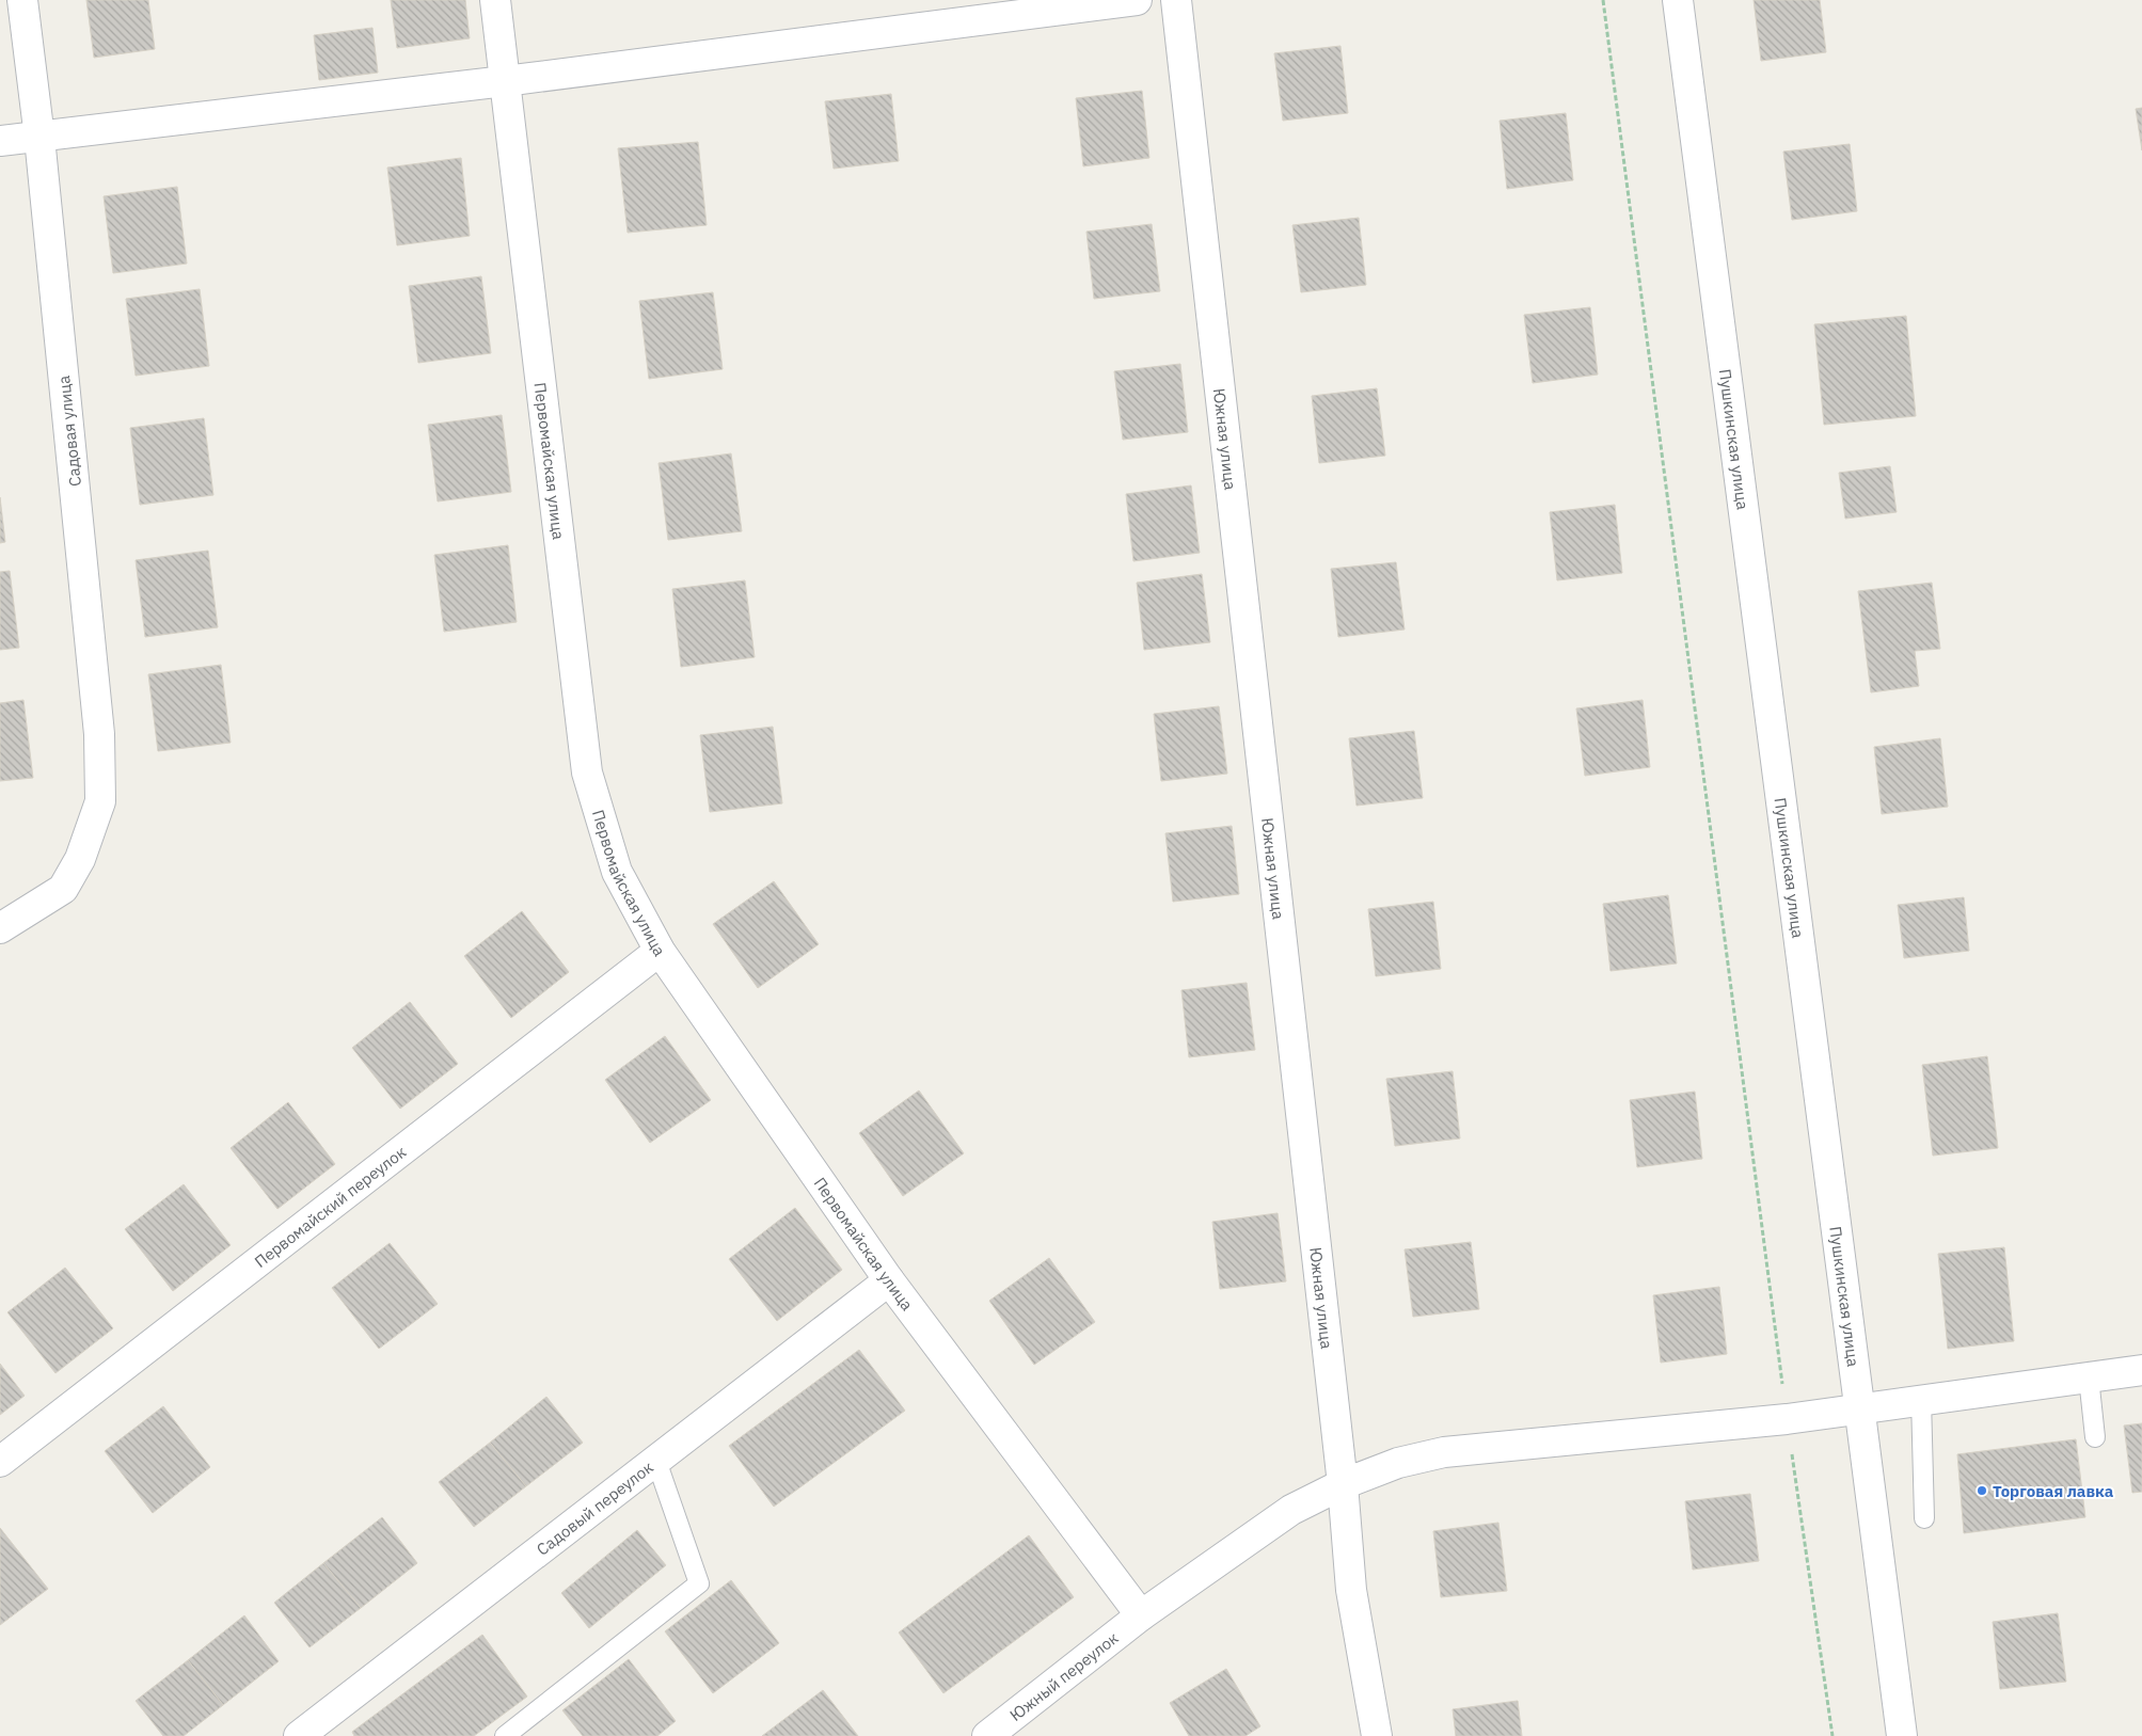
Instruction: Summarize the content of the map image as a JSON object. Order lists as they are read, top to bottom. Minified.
{"streets":{"street":["Садовая улица","Южная улица","Пушкинская улица","Первомайская улица","Первомайский переулок","Садовый переулок","Южный переулок"]},"crossings":[["Южная улица","Южный переулок"],["Пушкинская улица","Южный переулок"],["Первомайская улица","Первомайский переулок"],["Первомайская улица","Садовый переулок"],["Первомайская улица","Южный переулок"]],"places":["Торговая лавка"]}
